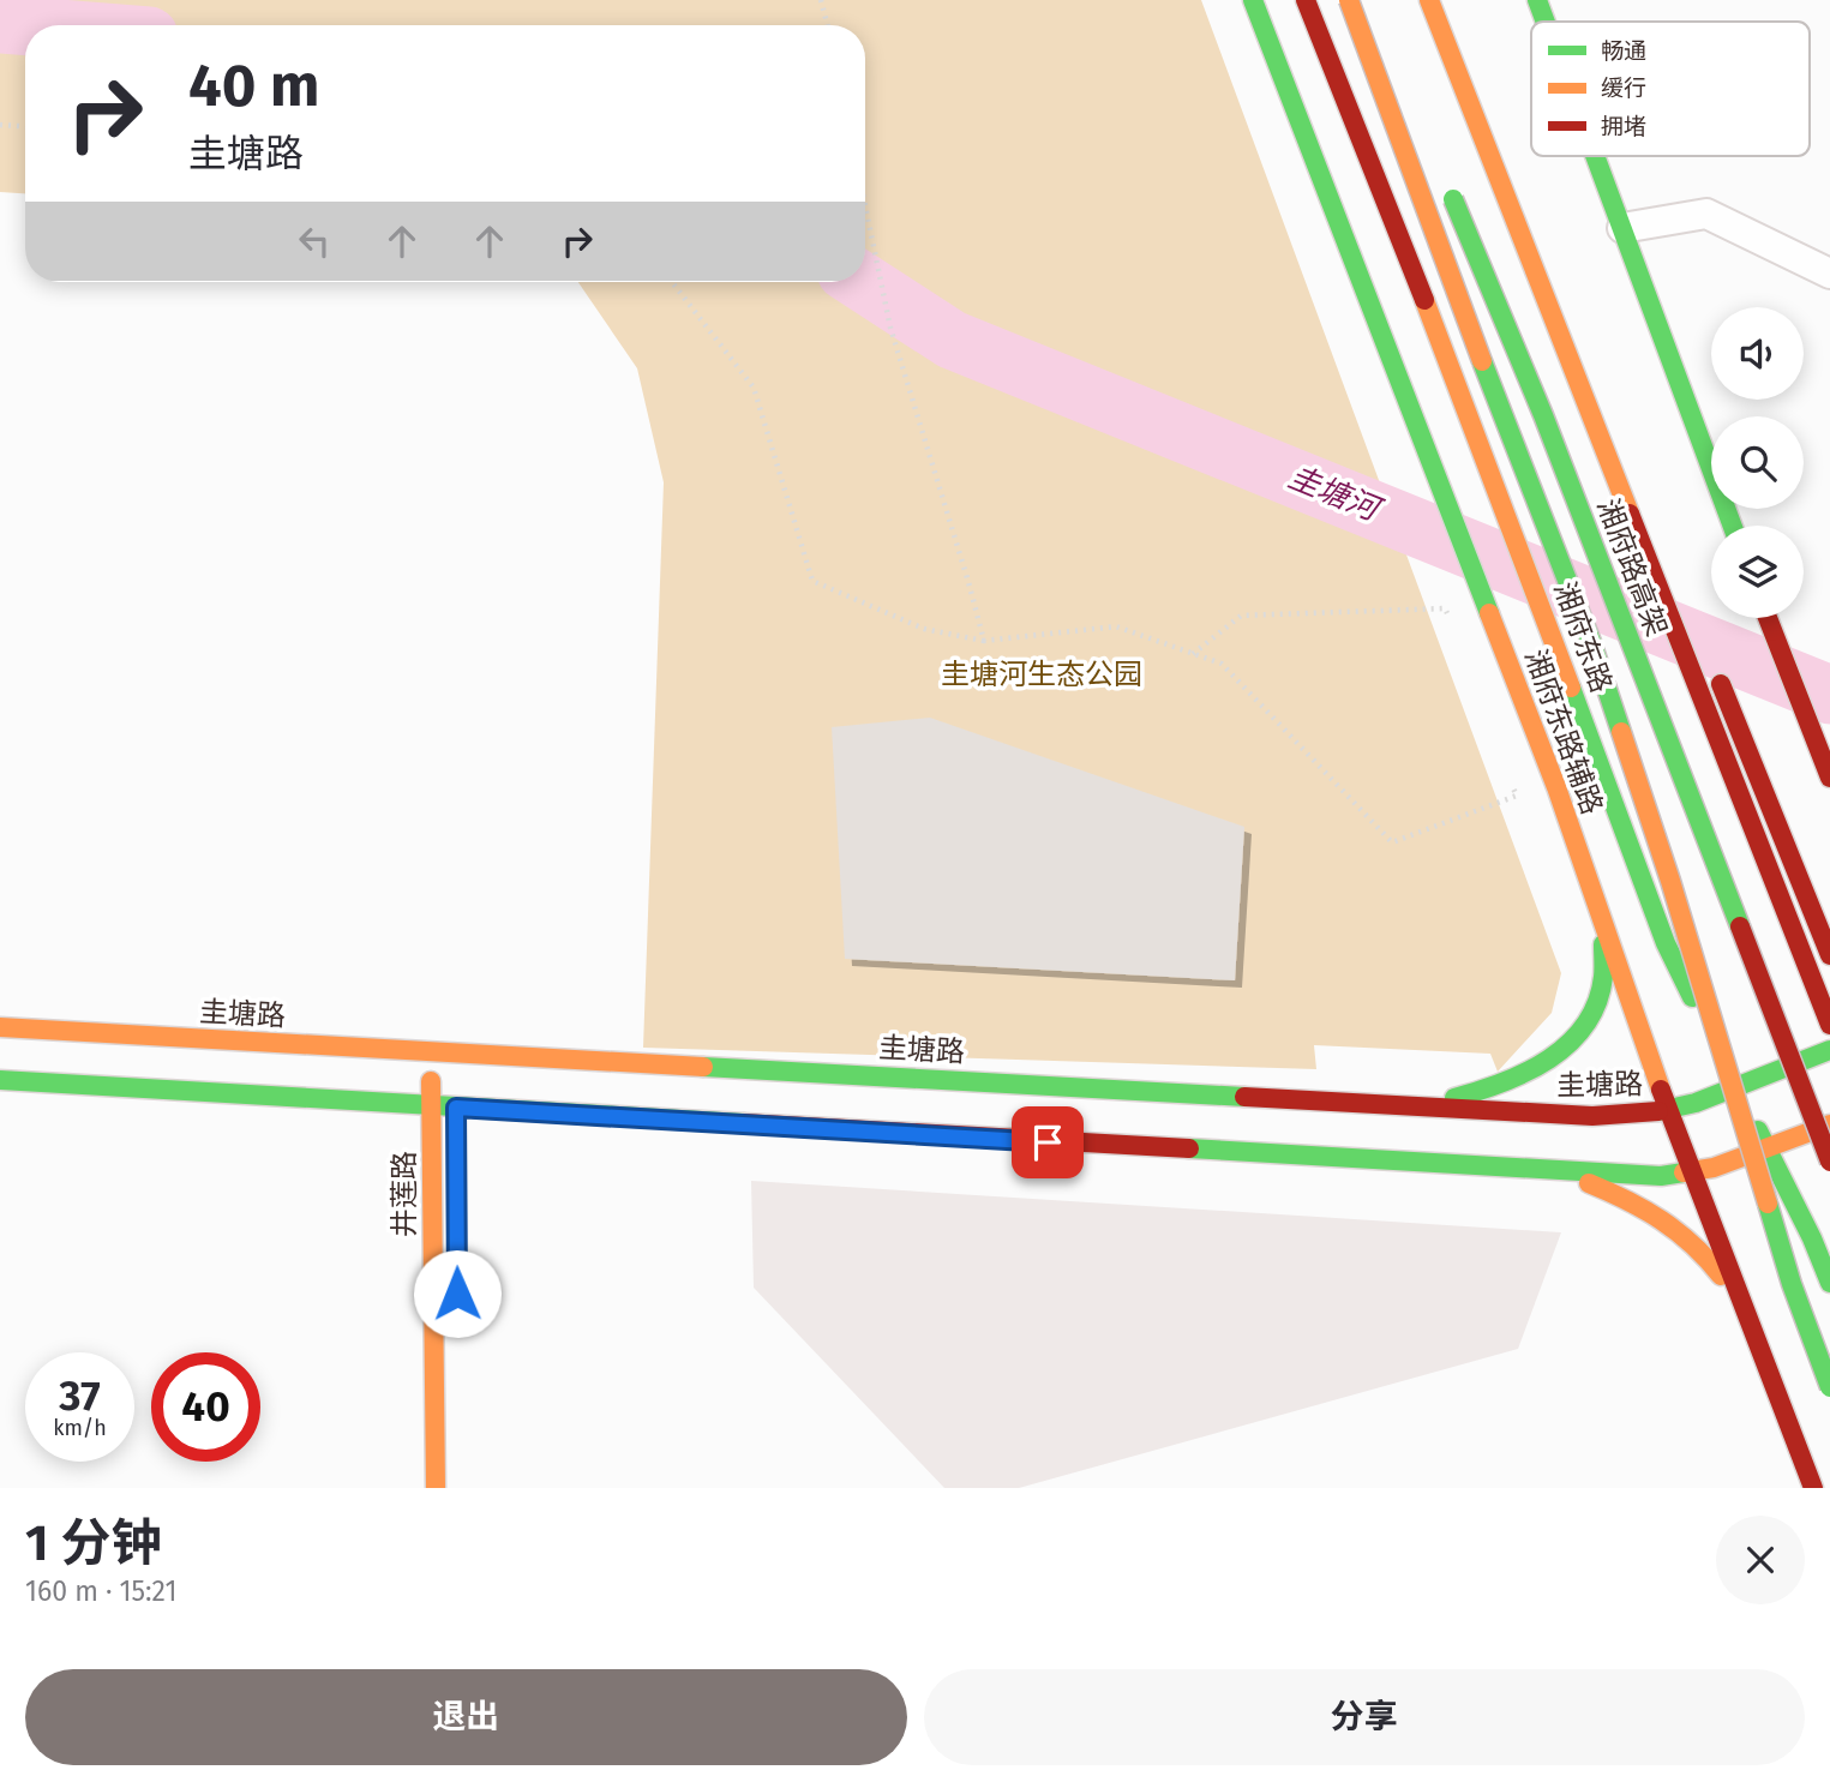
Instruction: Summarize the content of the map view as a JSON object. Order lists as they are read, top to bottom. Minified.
{"streets":{"main road":["湘府路高架","湘府东路","湘府东路辅路","圭塘路","井莲路"]},"crossings":[["湘府东路","圭塘路"],["湘府东路辅路","圭塘路"],["圭塘路","井莲路"]],"water":["圭塘河"],"parks":["圭塘河生态公园"],"legend":["畅通","缓行","拥堵"],"page":{"turn":["40 m","圭塘路"],"speed":"37 km/h","limit":"40","heading":["1 分钟","160 m · 15:21"],"buttons":["退出","分享"]}}
